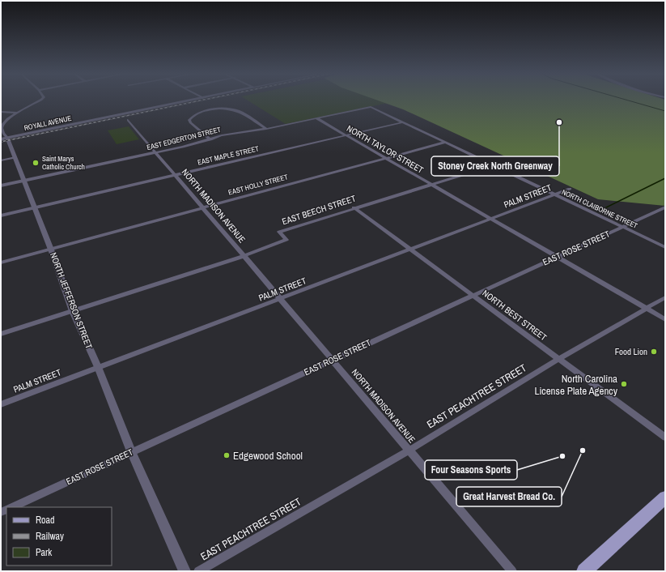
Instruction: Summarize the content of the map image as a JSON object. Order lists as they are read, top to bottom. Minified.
{"streets":{"street":["ROYALL AVENUE","EAST EDGERTON STREET","NORTH TAYLOR STREET","EAST MAPLE STREET","EAST HOLLY STREET","PALM STREET","NORTH MADISON AVENUE","NORTH CLAIBORNE STREET","EAST BEECH STREET","EAST ROSE STREET","NORTH JEFFERSON STREET","NORTH BEST STREET","EAST PEACHTREE STREET"]},"crossings":[["ROYALL AVENUE","NORTH JEFFERSON STREET"],["EAST EDGERTON STREET","NORTH TAYLOR STREET"],["EAST EDGERTON STREET","NORTH MADISON AVENUE"],["EAST EDGERTON STREET","NORTH CLAIBORNE STREET"],["EAST EDGERTON STREET","NORTH JEFFERSON STREET"],["NORTH TAYLOR STREET","EAST MAPLE STREET"],["NORTH TAYLOR STREET","EAST HOLLY STREET"],["NORTH TAYLOR STREET","PALM STREET"],["NORTH TAYLOR STREET","EAST BEECH STREET"],["NORTH TAYLOR STREET","EAST ROSE STREET"],["NORTH TAYLOR STREET","EAST PEACHTREE STREET"],["EAST MAPLE STREET","NORTH MADISON AVENUE"],["EAST MAPLE STREET","NORTH CLAIBORNE STREET"],["EAST MAPLE STREET","NORTH JEFFERSON STREET"],["EAST HOLLY STREET","NORTH MADISON AVENUE"],["EAST HOLLY STREET","NORTH CLAIBORNE STREET"],["EAST HOLLY STREET","NORTH JEFFERSON STREET"],["PALM STREET","NORTH MADISON AVENUE"],["PALM STREET","NORTH CLAIBORNE STREET"],["PALM STREET","NORTH JEFFERSON STREET"],["PALM STREET","NORTH BEST STREET"],["NORTH MADISON AVENUE","EAST BEECH STREET"],["NORTH MADISON AVENUE","EAST ROSE STREET"],["NORTH MADISON AVENUE","EAST PEACHTREE STREET"],["NORTH CLAIBORNE STREET","EAST BEECH STREET"],["NORTH CLAIBORNE STREET","EAST ROSE STREET"],["EAST BEECH STREET","NORTH JEFFERSON STREET"],["EAST BEECH STREET","NORTH BEST STREET"],["EAST ROSE STREET","NORTH JEFFERSON STREET"],["EAST ROSE STREET","NORTH BEST STREET"],["NORTH BEST STREET","EAST PEACHTREE STREET"]],"places":["Stoney Creek North Greenway","Saint Marys Catholic Church","Food Lion","North Carolina License Plate Agency","Great Harvest Bread Co.","Edgewood School","Four Seasons Sports"],"legend":["Road","Railway","Park"]}
